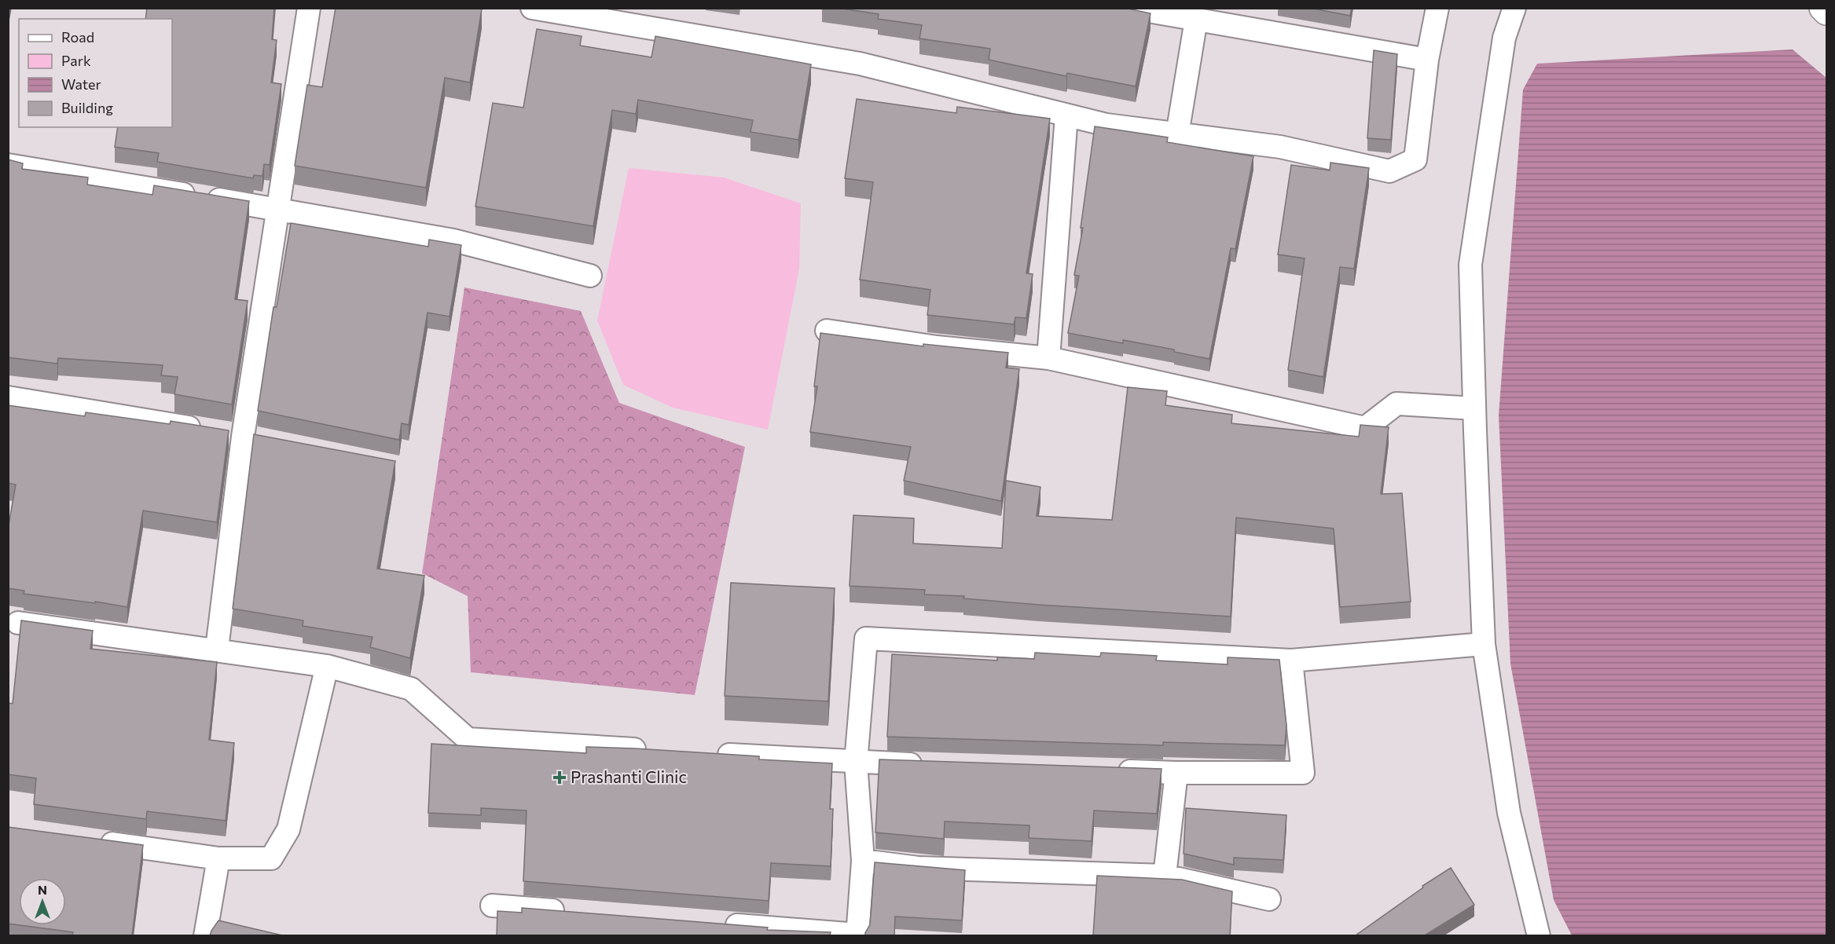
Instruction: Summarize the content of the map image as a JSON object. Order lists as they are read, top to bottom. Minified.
{"places":{"health":["Prashanti Clinic"]},"legend":["Road","Park","Water","Building"],"north":"top"}
